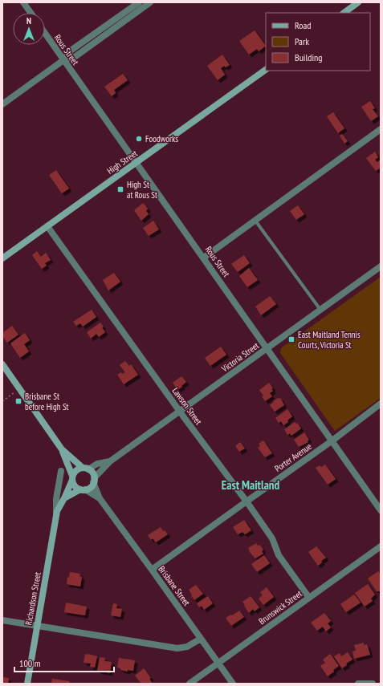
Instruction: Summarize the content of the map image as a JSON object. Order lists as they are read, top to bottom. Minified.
{"streets":{"main road":["High Street","Richardson Street"],"street":["Rous Street","Victoria Street","Lawson Street","Porter Avenue","Brisbane Street","Brunswick Street"]},"crossings":[["Rous Street","High Street"],["Rous Street","Victoria Street"],["Rous Street","Porter Avenue"],["High Street","Lawson Street"],["Victoria Street","Lawson Street"],["Victoria Street","Brisbane Street"],["Victoria Street","Richardson Street"],["Lawson Street","Porter Avenue"],["Lawson Street","Brunswick Street"],["Porter Avenue","Brisbane Street"],["Brisbane Street","Richardson Street"],["Brisbane Street","Brunswick Street"]],"districts":["East Maitland"],"places":{"other":["Foodworks"],"transit":["High St at Rous St","East Maitland Tennis Courts, Victoria St","Brisbane St before High St"]},"legend":["Road","Park","Building"],"scale_bar":"100 m","north":"top"}
